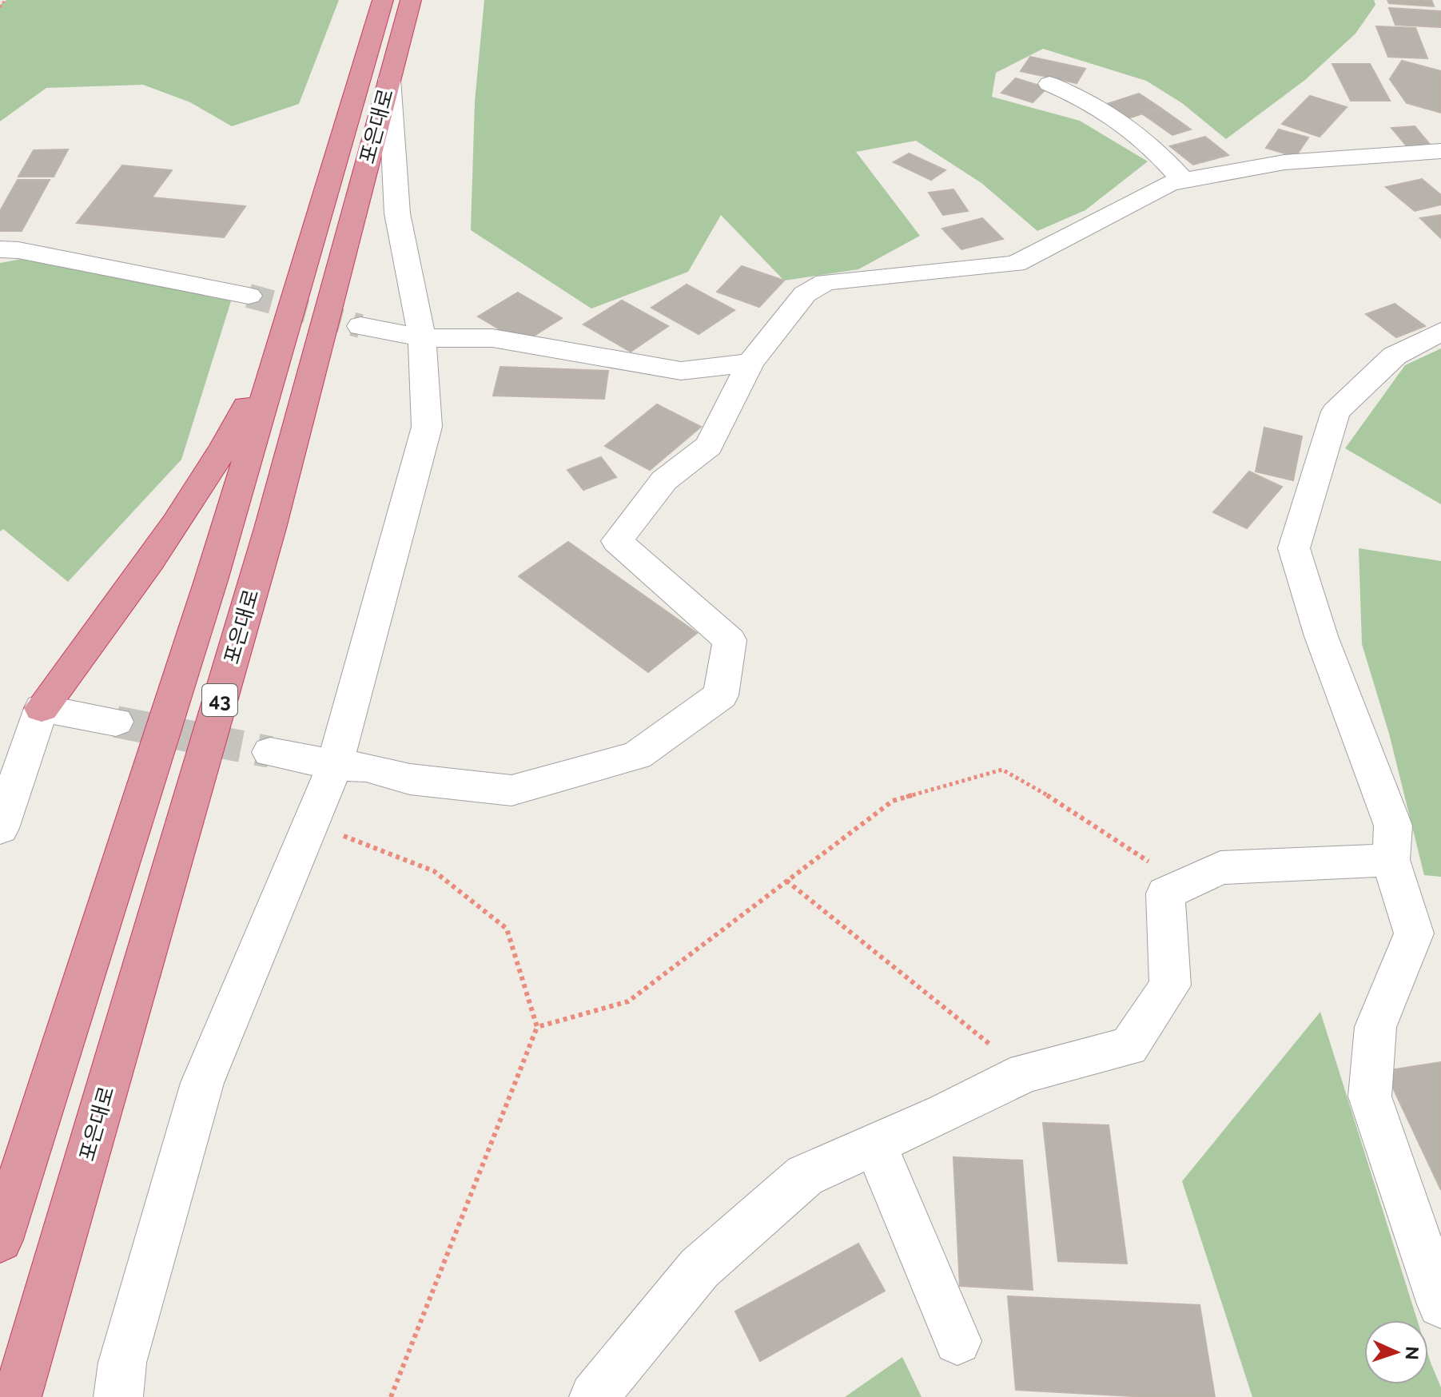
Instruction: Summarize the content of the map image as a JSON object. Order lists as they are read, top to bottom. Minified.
{"streets":{"highway":["포은대로","43"]},"north":"right"}
